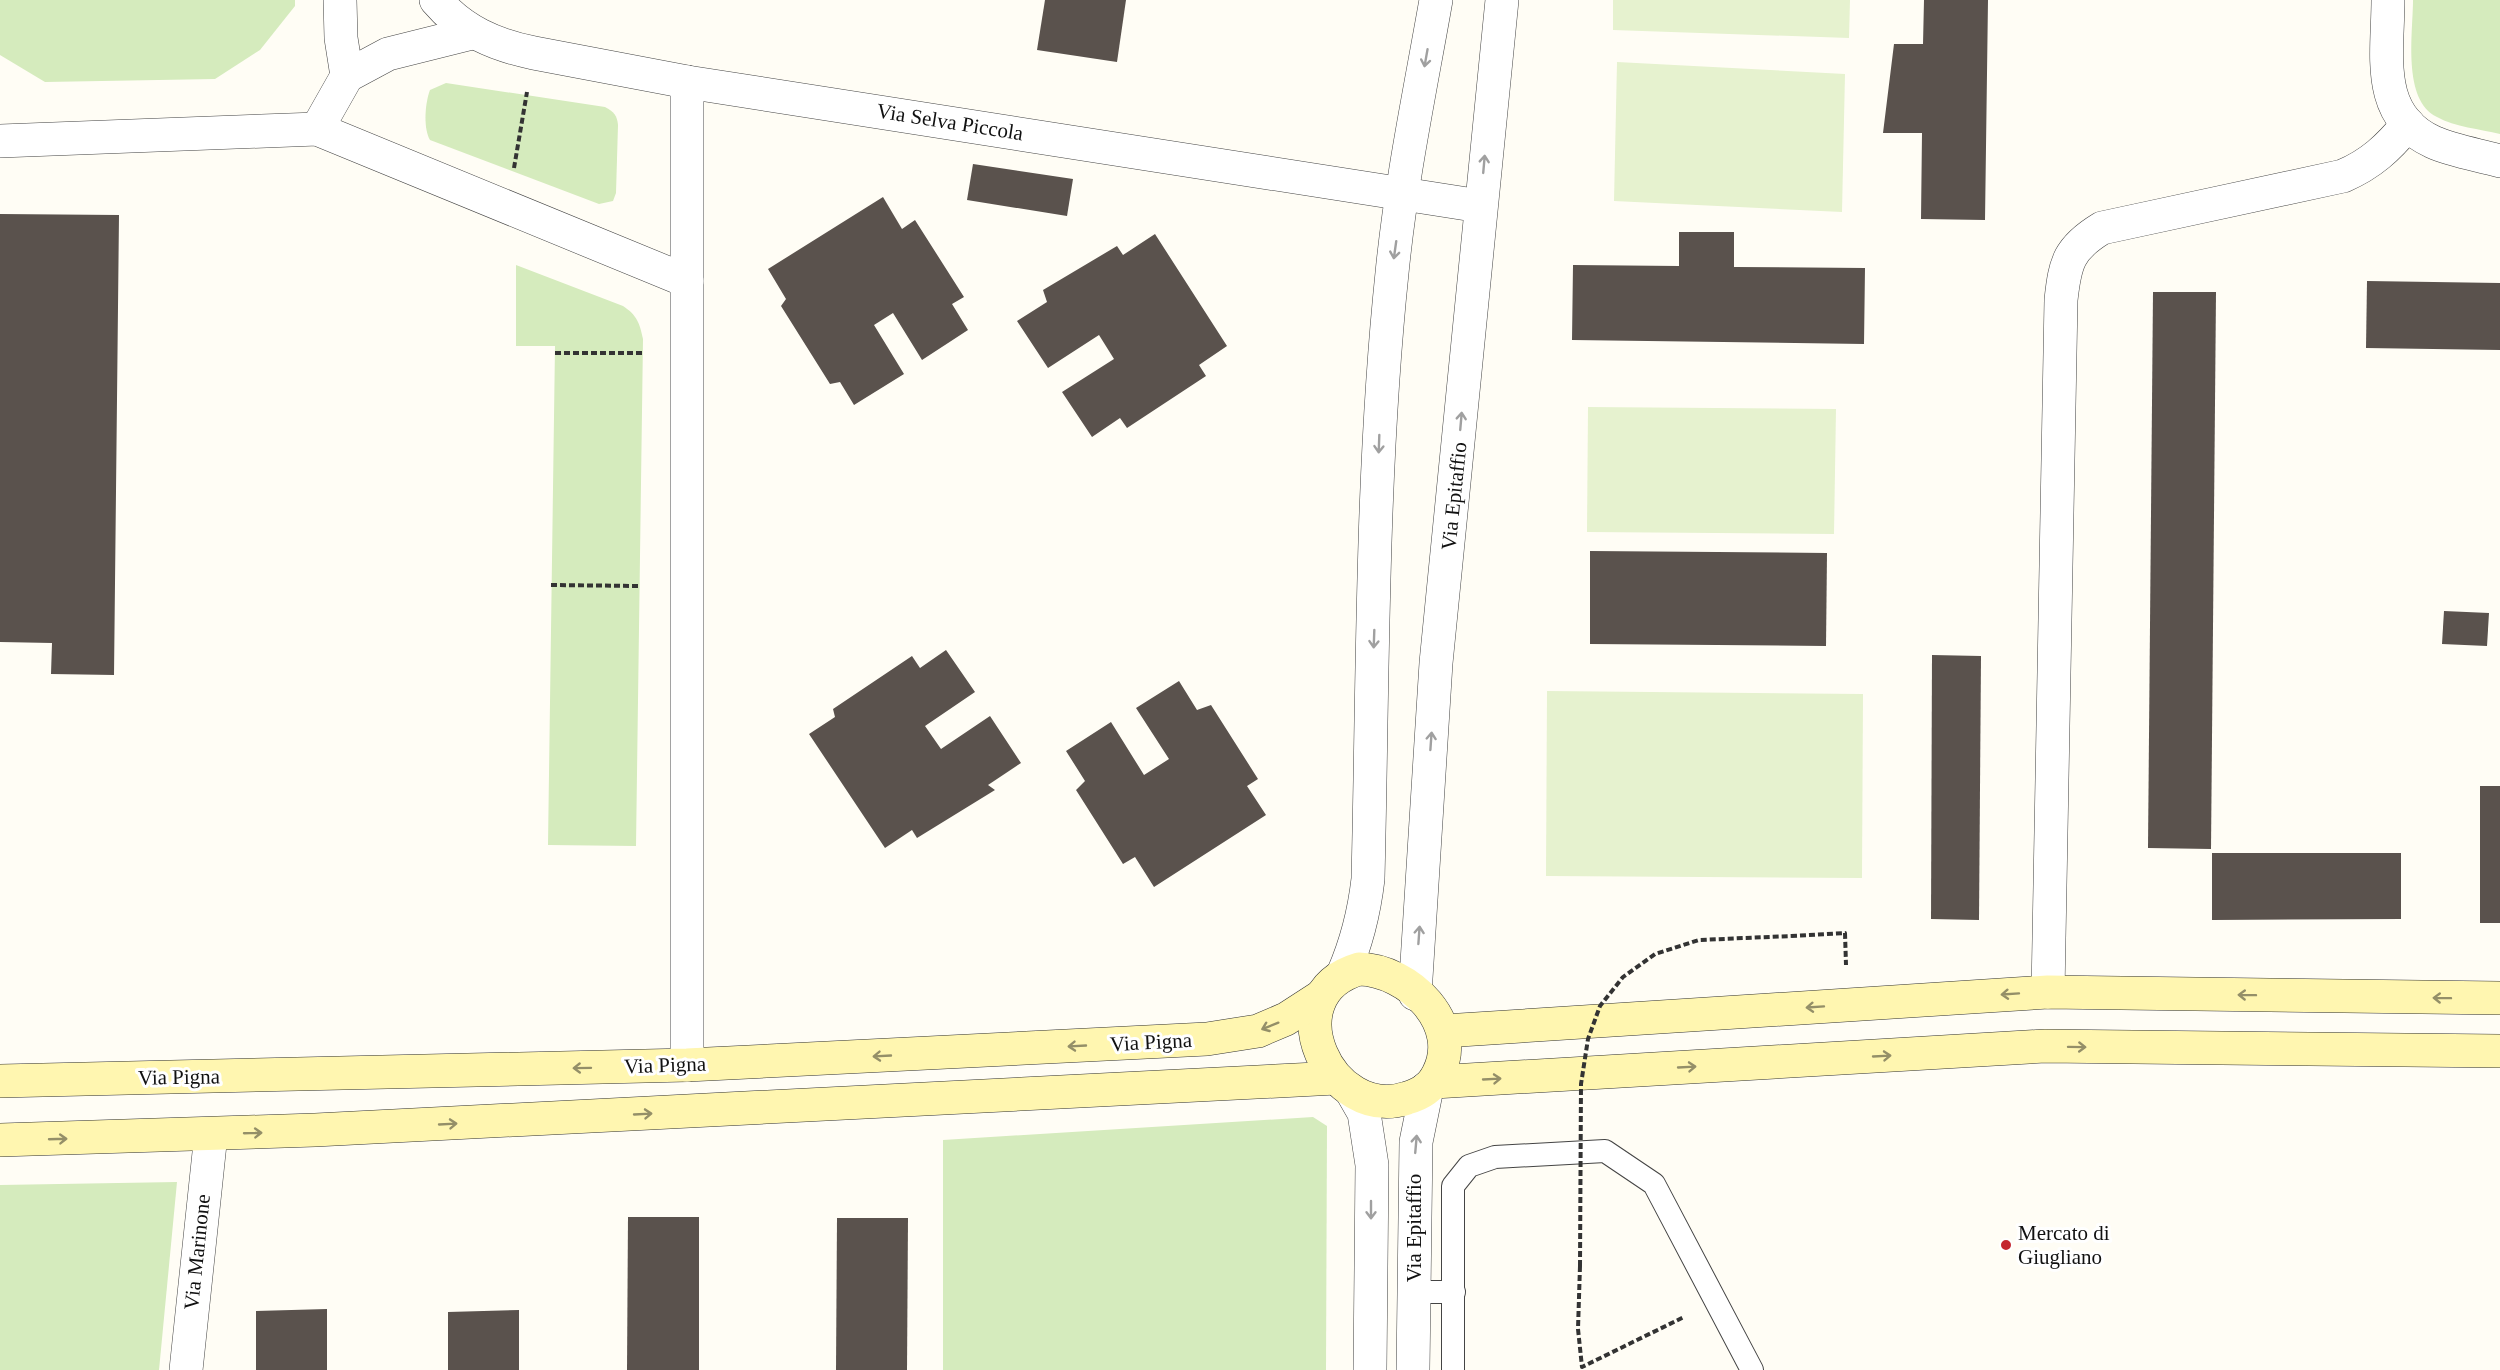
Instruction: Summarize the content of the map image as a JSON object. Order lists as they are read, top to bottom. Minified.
{"streets":{"main road":["Via Epitaffio","Via Pigna"],"street":["Via Selva Piccola","Via Marinone"]},"crossings":[["Via Selva Piccola","Via Epitaffio"],["Via Epitaffio","Via Pigna"]],"places":["Mercato di Giugliano"]}
